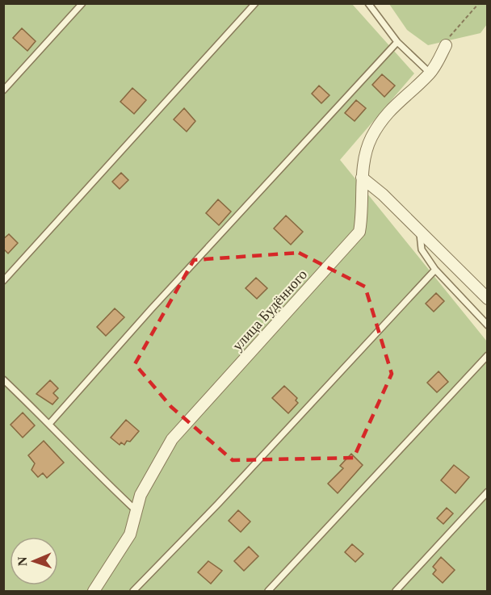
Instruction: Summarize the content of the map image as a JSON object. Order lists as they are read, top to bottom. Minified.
{"streets":{"street":["улица Будённого"]},"north":"left"}
